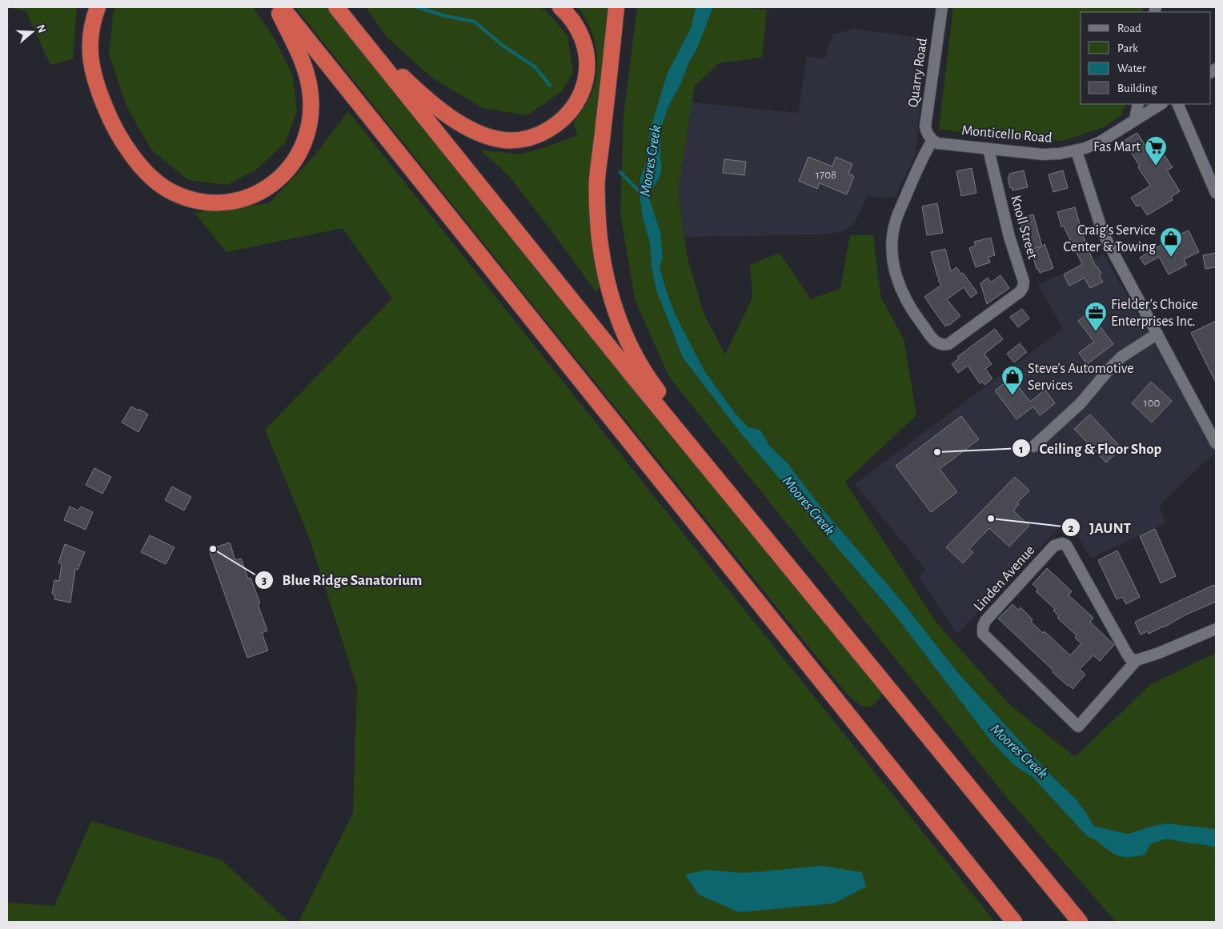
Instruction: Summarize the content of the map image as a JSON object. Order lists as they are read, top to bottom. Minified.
{"streets":{"street":["Quarry Road","Monticello Road","Knoll Street","Linden Avenue"]},"crossings":[["Quarry Road","Monticello Road"],["Quarry Road","Knoll Street"],["Monticello Road","Knoll Street"]],"water":["Moores Creek"],"places":{"supermarket":["Fas Mart"],"shop":["Craig’s Service Center & Towing","Steve's Automotive Services"],"office":["Fielder's Choice Enterprises Inc."],"other":["Ceiling & Floor Shop","JAUNT","Blue Ridge Sanatorium"]},"house_numbers":["1708","100"],"legend":["Road","Park","Water","Building"],"north":"right"}
